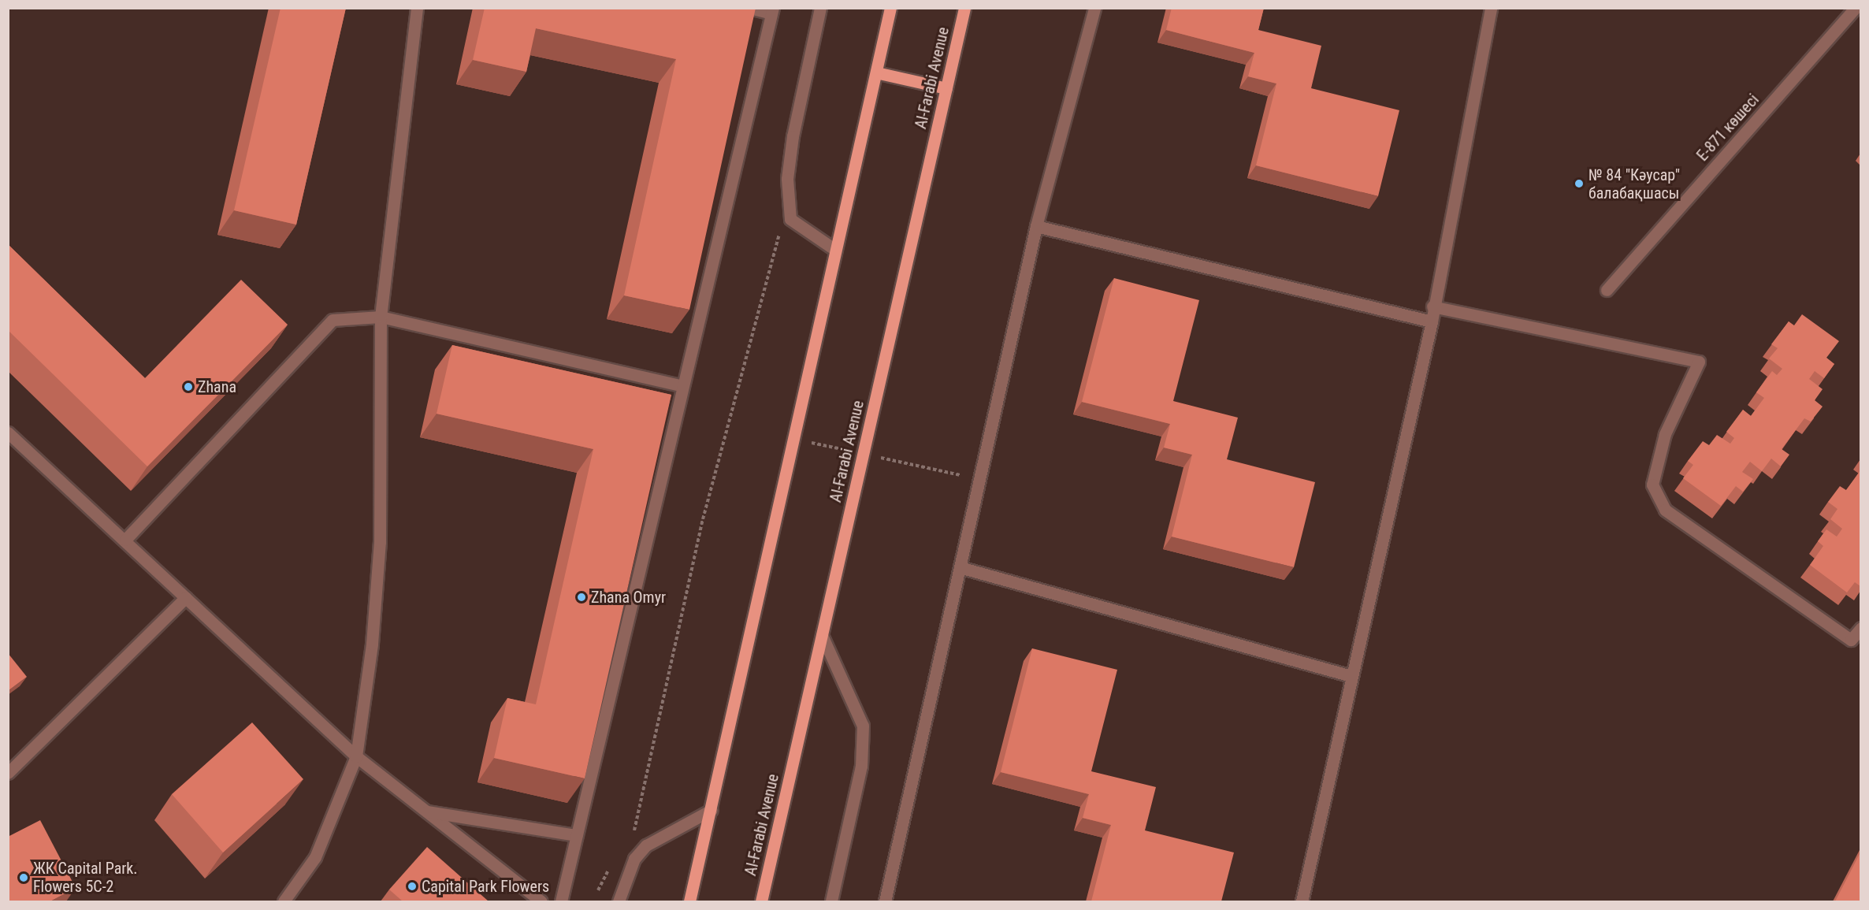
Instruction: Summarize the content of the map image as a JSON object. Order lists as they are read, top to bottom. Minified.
{"streets":{"main road":["Al-Farabi Avenue"],"street":["Е-871 көшесі"]},"places":["№ 84 \"Кәусар\" балабақшасы","Zhana","Zhana Omyr","ЖК Capital Park. Flowers 5C-2","Capital Park Flowers"]}
